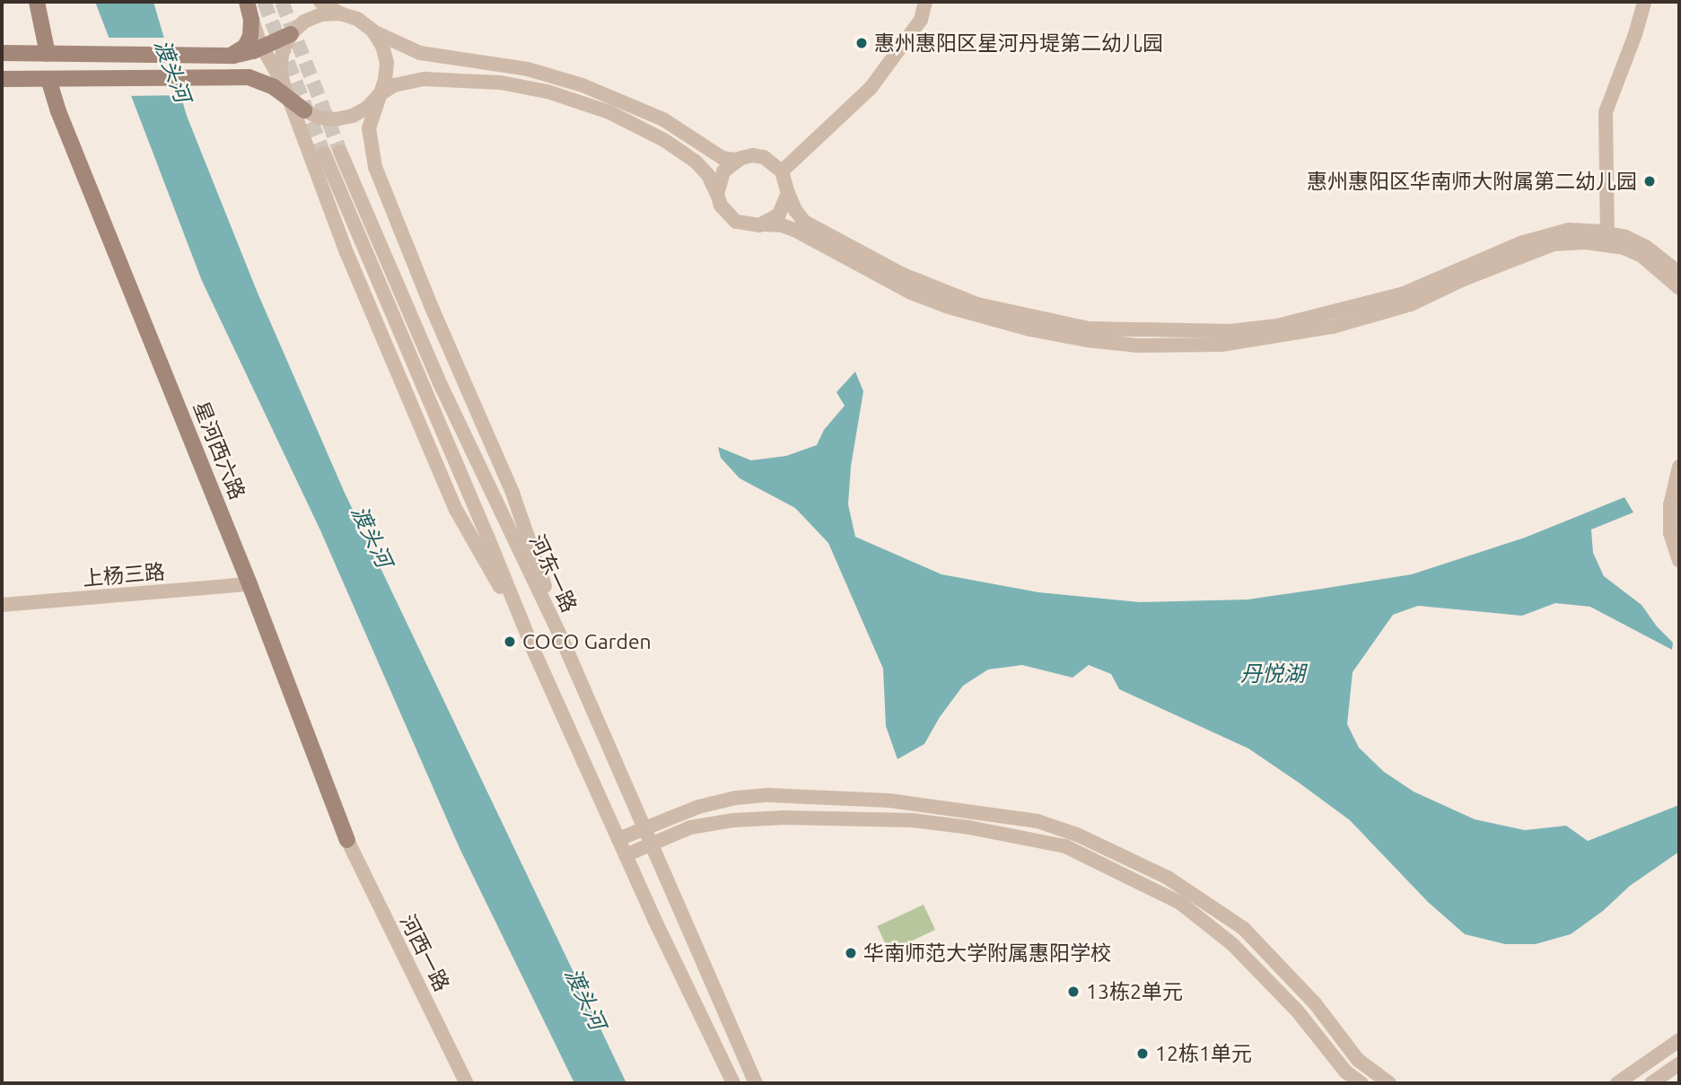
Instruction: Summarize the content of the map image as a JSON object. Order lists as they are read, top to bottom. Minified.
{"streets":{"street":["星河西六路","河东一路","上杨三路","河西一路"]},"crossings":[["星河西六路","上杨三路"],["星河西六路","河西一路"]],"water":["渡头河","丹悦湖"],"places":["惠州惠阳区星河丹堤第二幼儿园","惠州惠阳区华南师大附属第二幼儿园","COCO Garden","华南师范大学附属惠阳学校","13栋2单元","12栋1单元"]}
